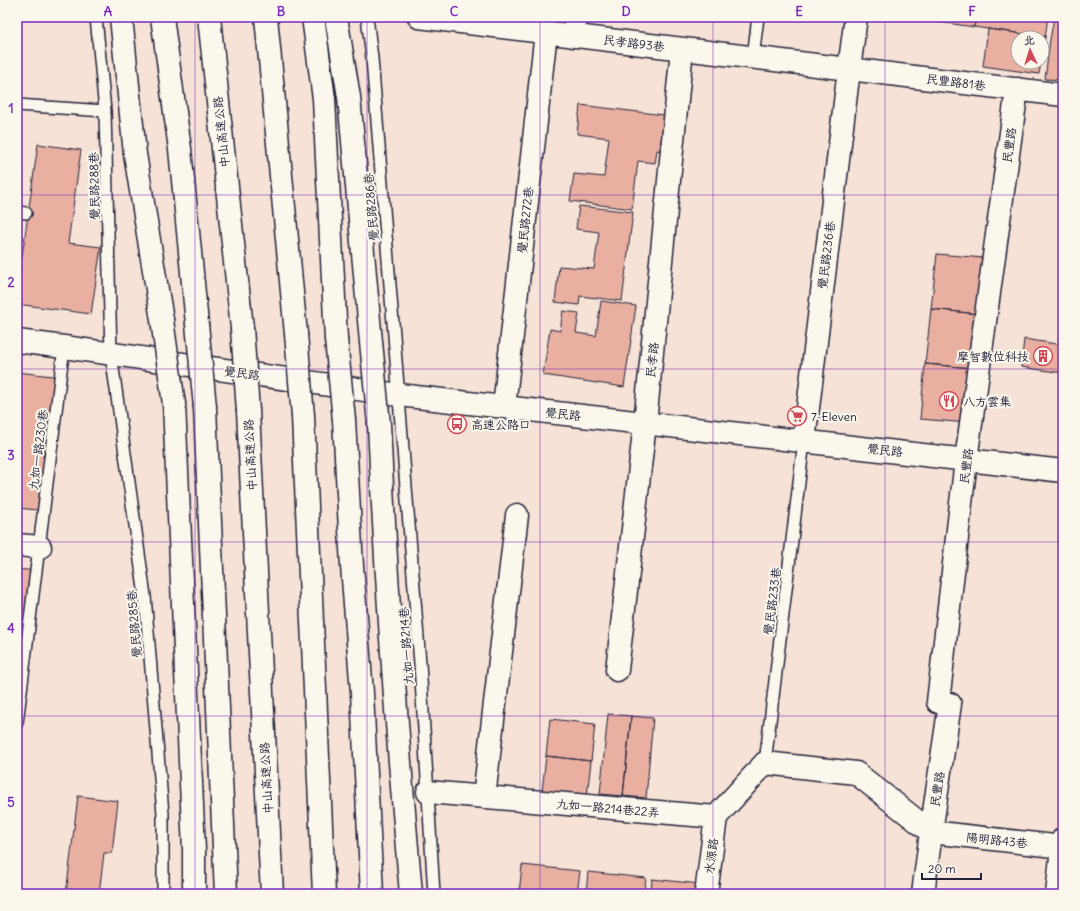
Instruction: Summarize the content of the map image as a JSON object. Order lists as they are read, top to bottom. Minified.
{"streets":{"main road":["民孝路93巷","民豐路81巷","中山高速公路","民豐路","覺民路272巷","覺民路236巷","民孝路","覺民路","九如一路214巷22弄","陽明路43巷","水源路"],"lane":["覺民路288巷","覺民路286巷","九如一路230巷","覺民路233巷","覺民路285巷","九如一路214巷"]},"crossings":[["民孝路93巷","民豐路81巷"],["民孝路93巷","覺民路272巷"],["民孝路93巷","覺民路236巷"],["民孝路93巷","民孝路"],["民豐路81巷","民豐路"],["民豐路81巷","覺民路236巷"],["民豐路","覺民路"],["民豐路","陽明路43巷"],["覺民路288巷","覺民路"],["覺民路288巷","覺民路285巷"],["覺民路286巷","覺民路"],["覺民路286巷","九如一路214巷"],["覺民路272巷","覺民路"],["覺民路236巷","覺民路"],["覺民路236巷","覺民路233巷"],["民孝路","覺民路"],["覺民路","九如一路230巷"],["覺民路","覺民路233巷"],["覺民路","覺民路285巷"],["覺民路","九如一路214巷"],["九如一路214巷","九如一路214巷22弄"],["九如一路214巷22弄","水源路"]],"places":{"building":["摩智數位科技"],"restaurant":["八方雲集"],"supermarket":["7-Eleven"],"bus stop":["高速公路口"]},"scale_bar":"20 m","north":"top","grid":{"columns":["A","B","C","D","E","F"],"rows":["1","2","3","4","5"]}}
